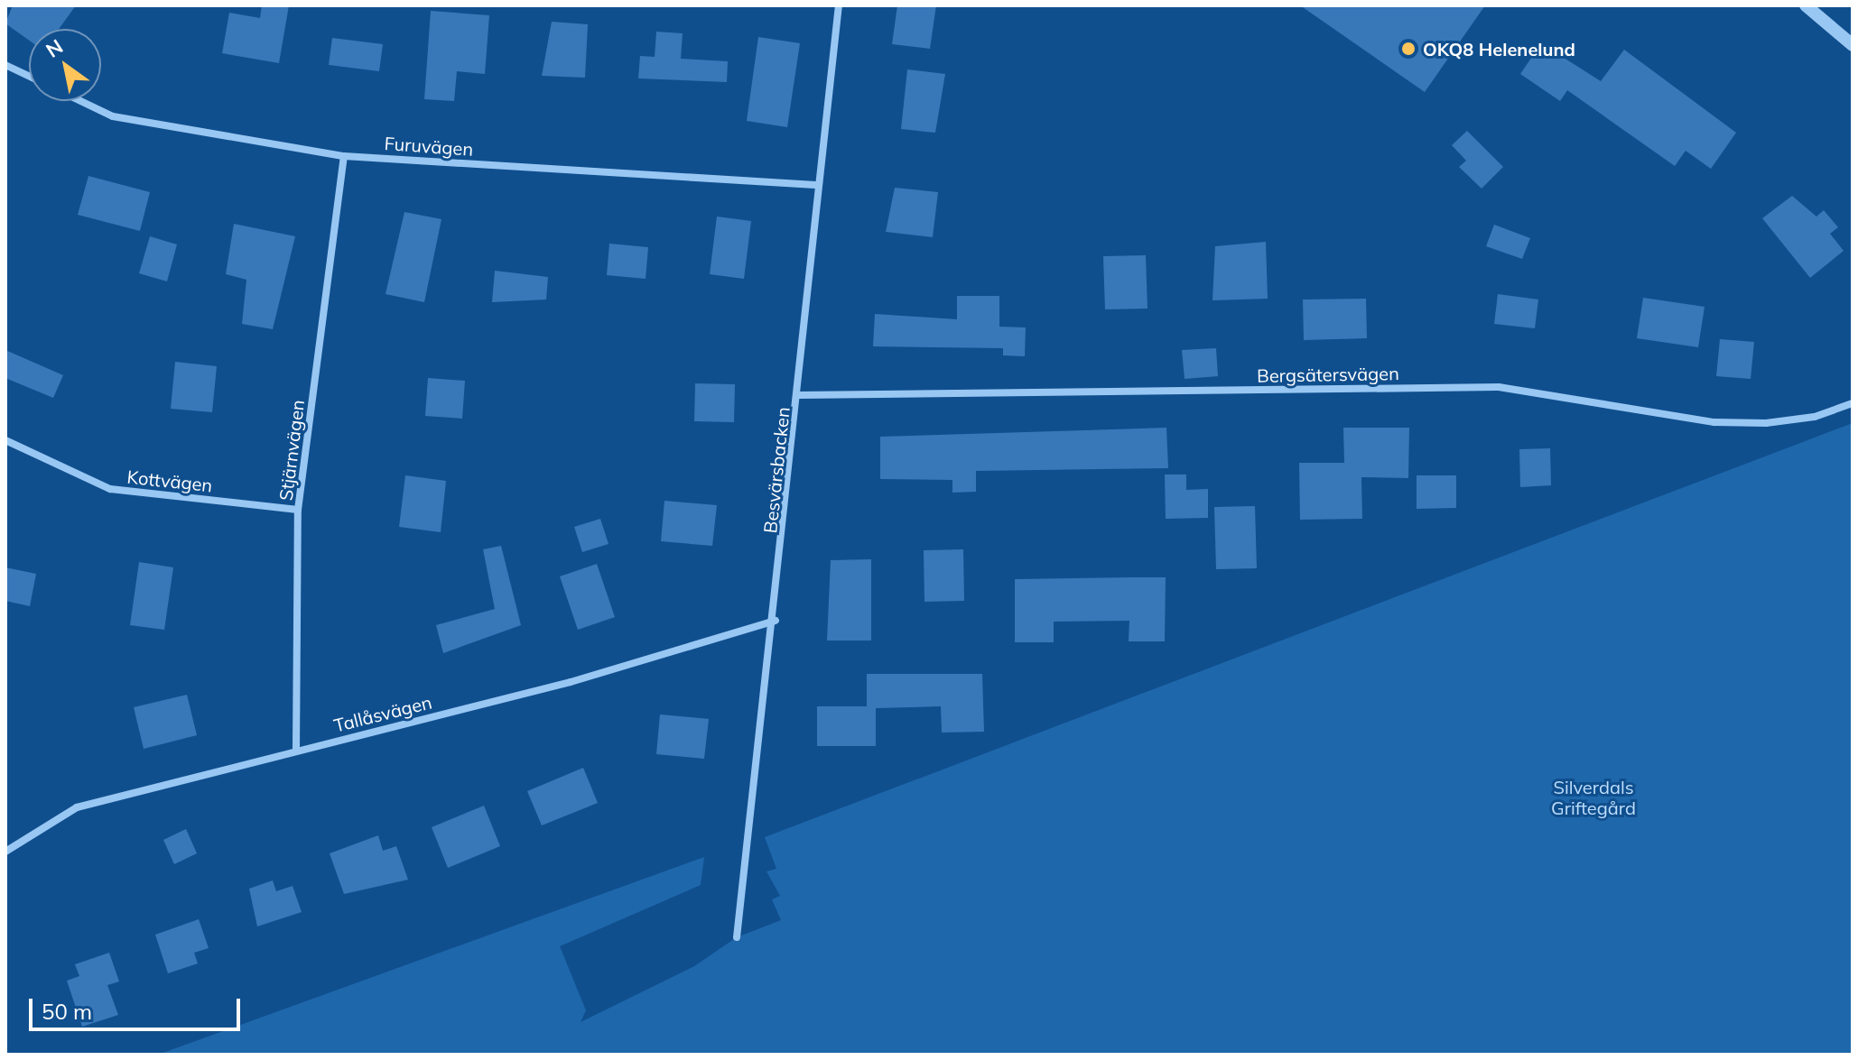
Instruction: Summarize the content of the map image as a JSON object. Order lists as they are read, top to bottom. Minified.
{"streets":{"street":["Furuvägen","Bergsätersvägen","Stjärnvägen","Besvärsbacken","Kottvägen","Tallåsvägen"]},"crossings":[["Furuvägen","Stjärnvägen"],["Furuvägen","Besvärsbacken"],["Bergsätersvägen","Besvärsbacken"],["Stjärnvägen","Kottvägen"],["Stjärnvägen","Tallåsvägen"],["Besvärsbacken","Tallåsvägen"]],"parks":["Silverdals Griftegård"],"places":["OKQ8 Helenelund"],"scale_bar":"50 m","north":"top left"}
